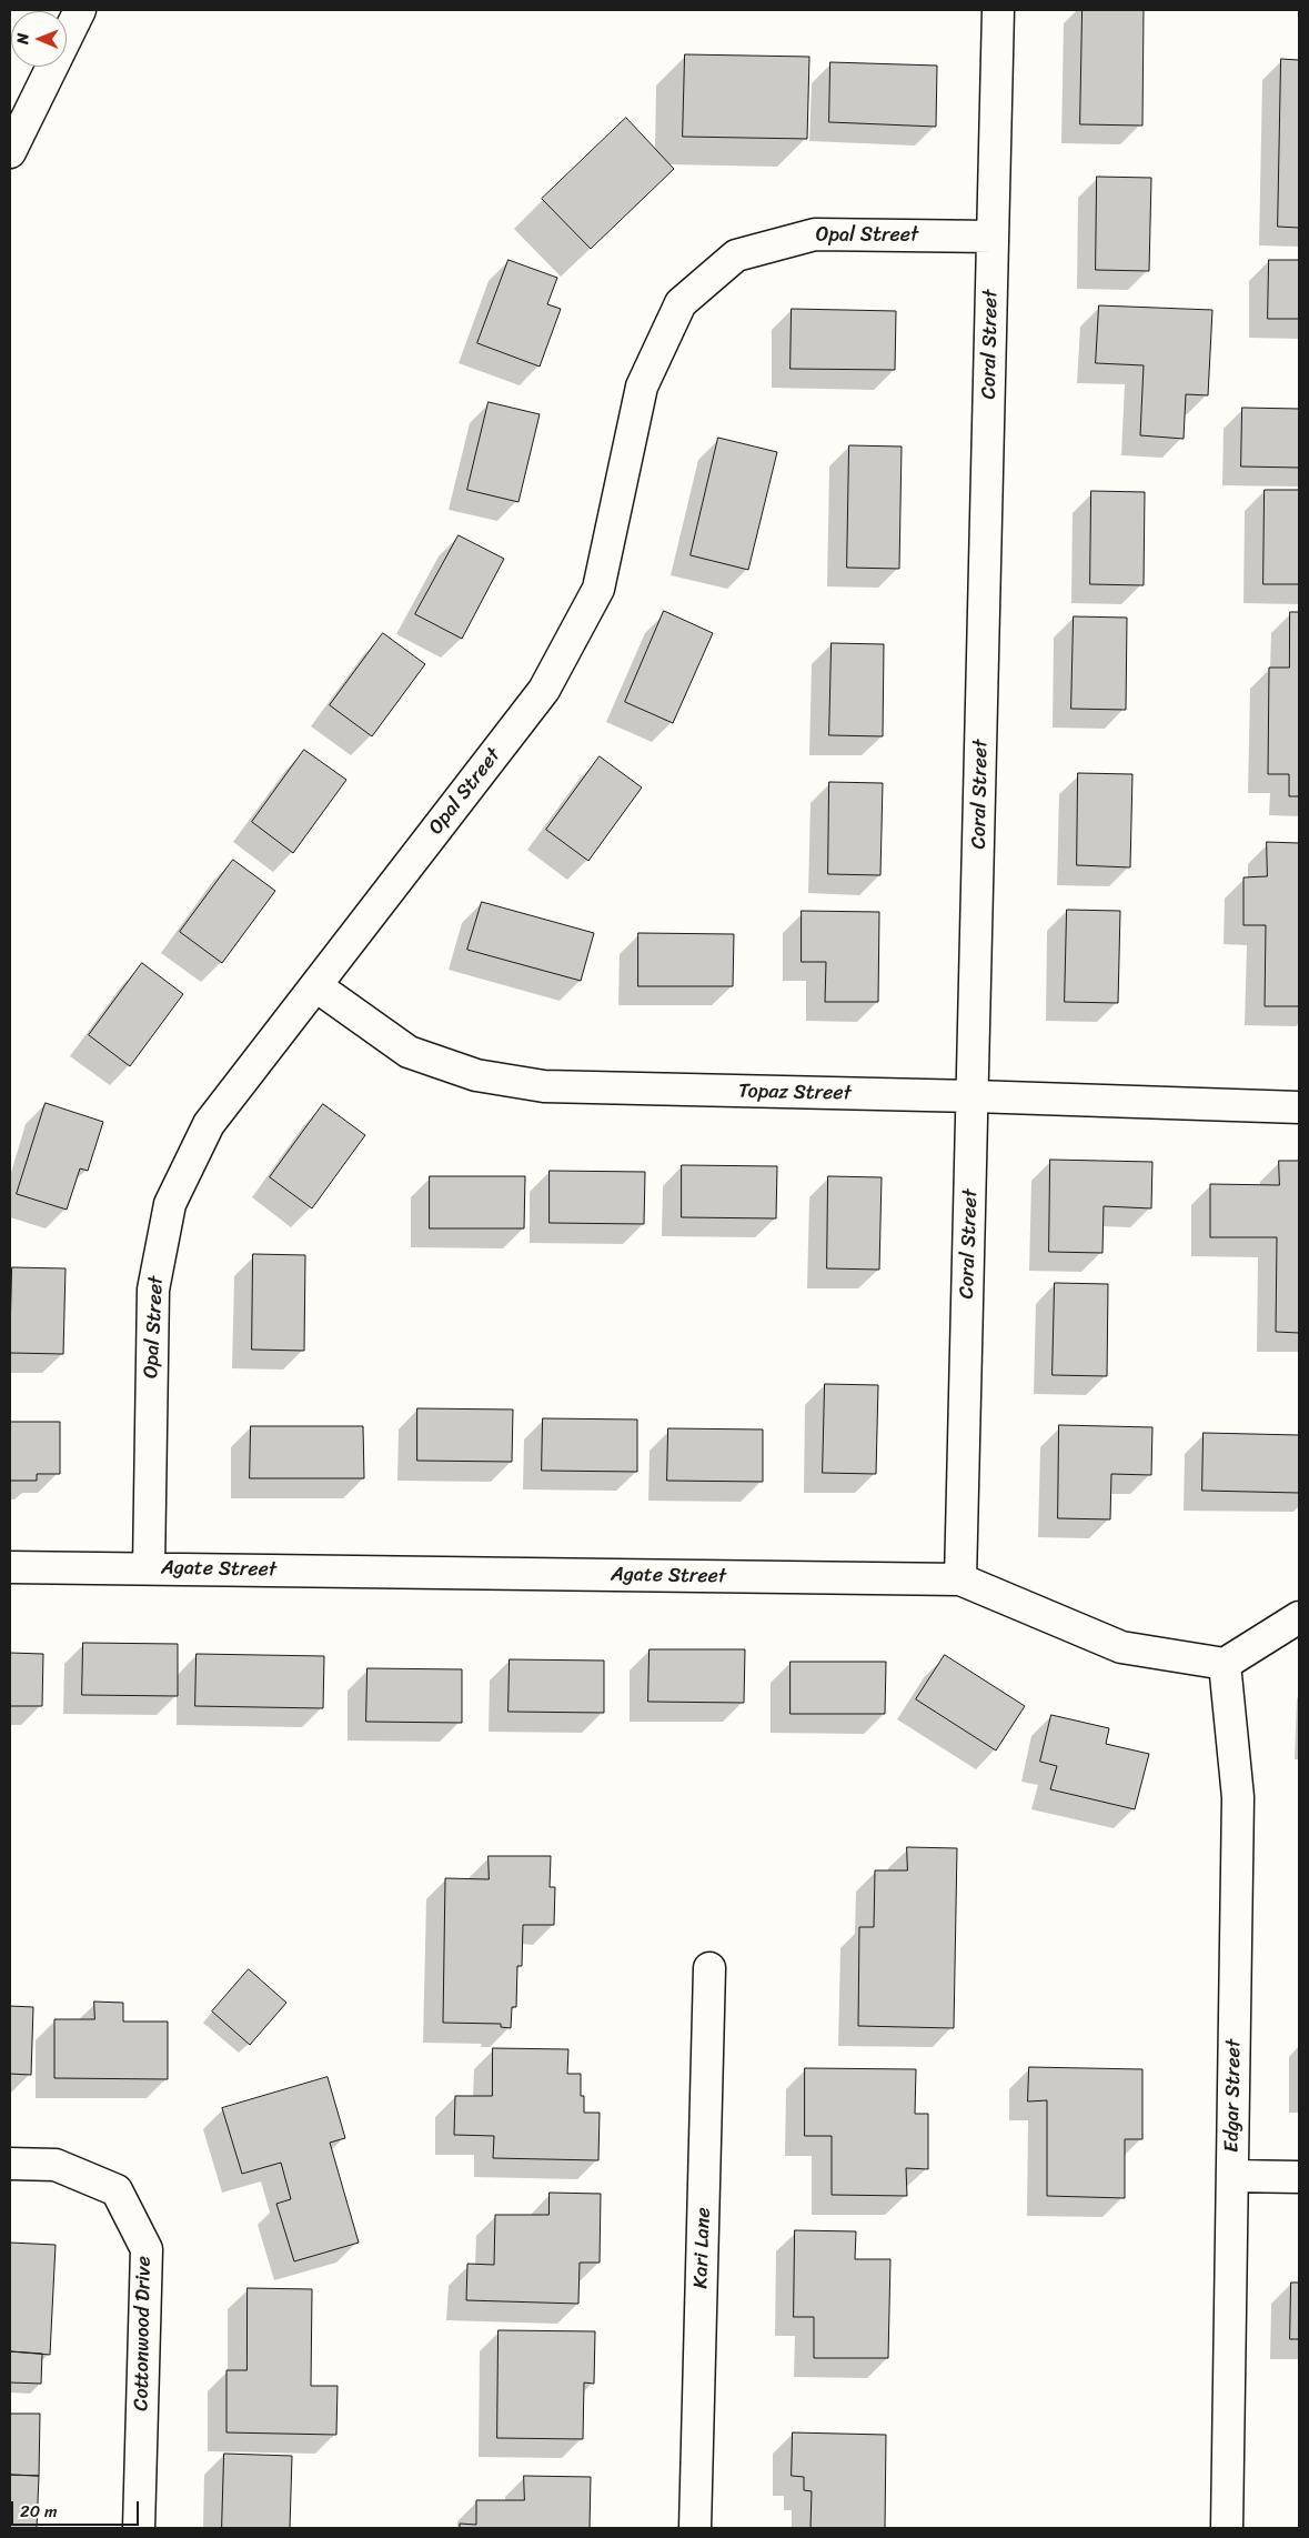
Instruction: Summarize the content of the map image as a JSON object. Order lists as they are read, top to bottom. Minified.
{"streets":{"street":["Opal Street","Coral Street","Topaz Street","Agate Street","Edgar Street","Kari Lane","Cottonwood Drive"]},"crossings":[["Opal Street","Coral Street"],["Opal Street","Topaz Street"],["Opal Street","Agate Street"],["Coral Street","Topaz Street"],["Coral Street","Agate Street"],["Agate Street","Edgar Street"]],"scale_bar":"20 m","north":"left"}
